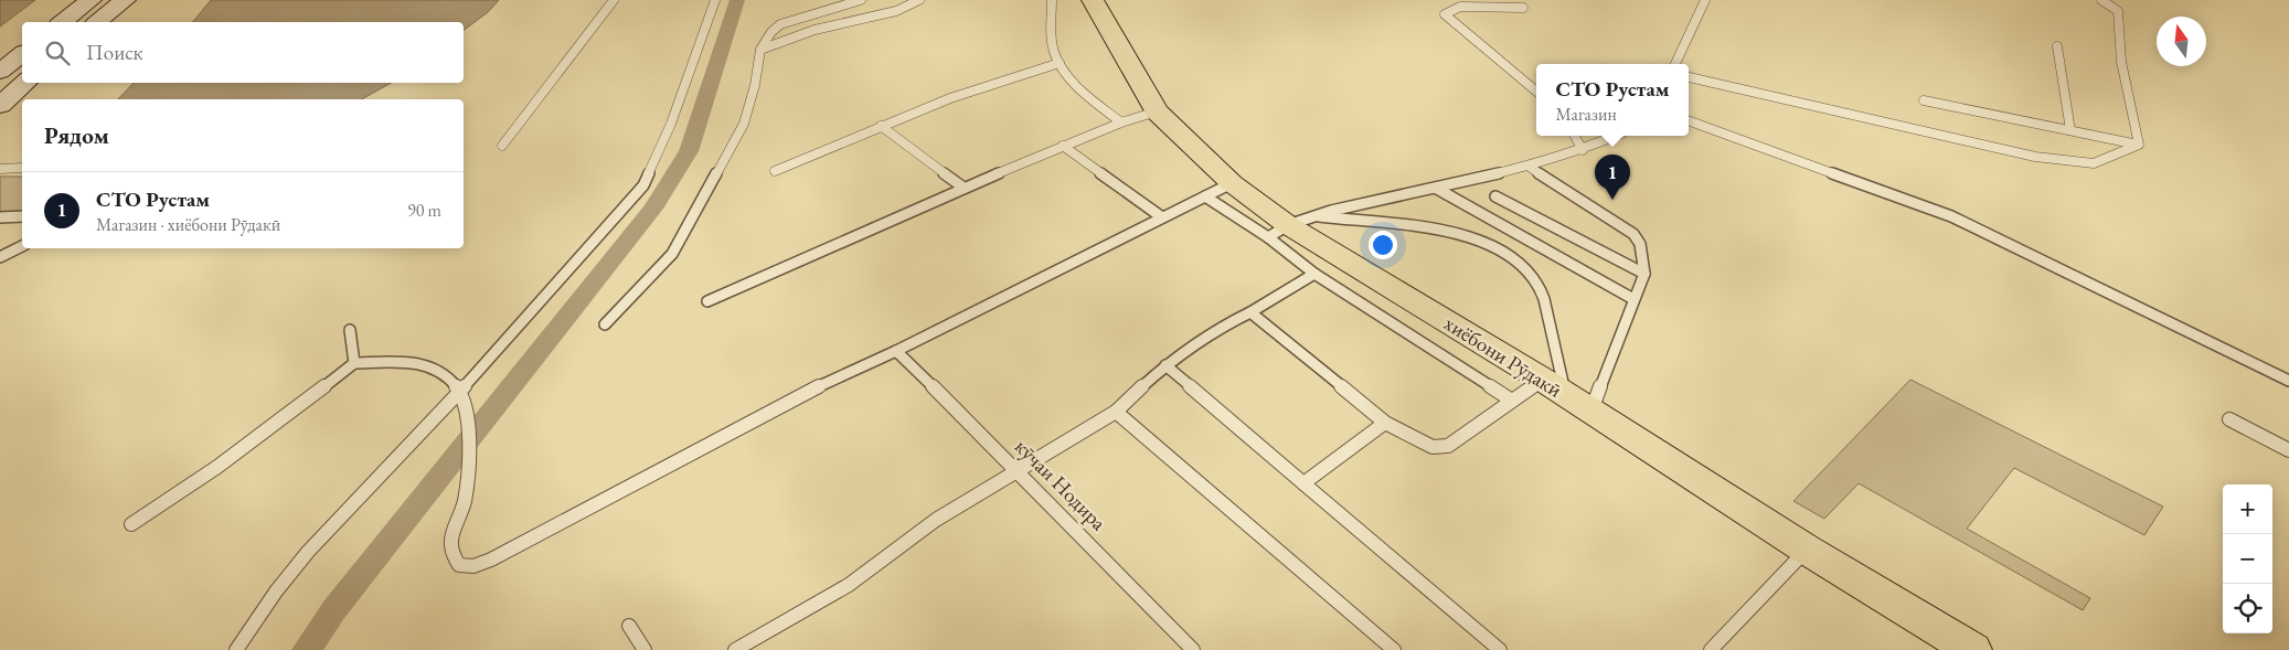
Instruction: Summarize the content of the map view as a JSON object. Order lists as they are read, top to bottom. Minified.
{"streets":{"highway":["хиёбони Рӯдакӣ"],"lane":["кӯчаи Нодира"]},"north":"top","page":{"search":"Поиск","popup":["СТО Рустам","Магазин"],"heading":"Рядом","pins":"1","list":[{"mark":"1","name":"СТО Рустам","note":"Магазин · хиёбони Рӯдакӣ","value":"90 m"}],"map_buttons":["+","−"]}}
